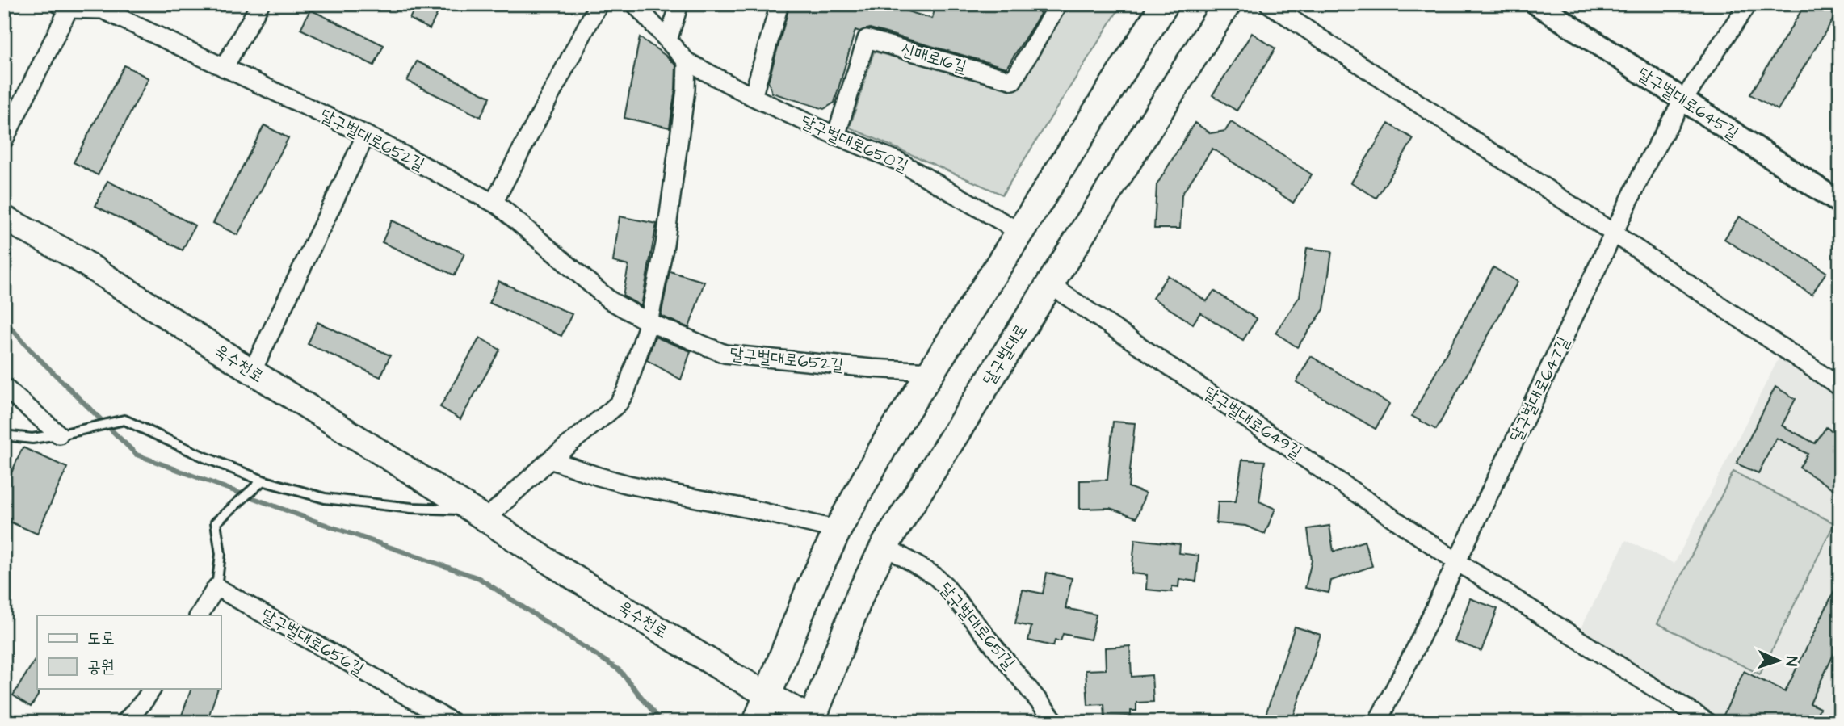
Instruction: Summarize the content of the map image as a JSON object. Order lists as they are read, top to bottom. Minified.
{"streets":{"main road":["달구벌대로","욱수천로"],"street":["신매로16길","달구벌대로645길","달구벌대로652길","달구벌대로650길","달구벌대로647길","달구벌대로649길","달구벌대로651길","달구벌대로656길"]},"crossings":[["신매로16길","달구벌대로650길"],["달구벌대로645길","달구벌대로647길"],["달구벌대로","욱수천로"],["달구벌대로","달구벌대로649길"],["달구벌대로","달구벌대로651길"],["달구벌대로647길","달구벌대로649길"]],"legend":["도로","공원"],"north":"right"}
